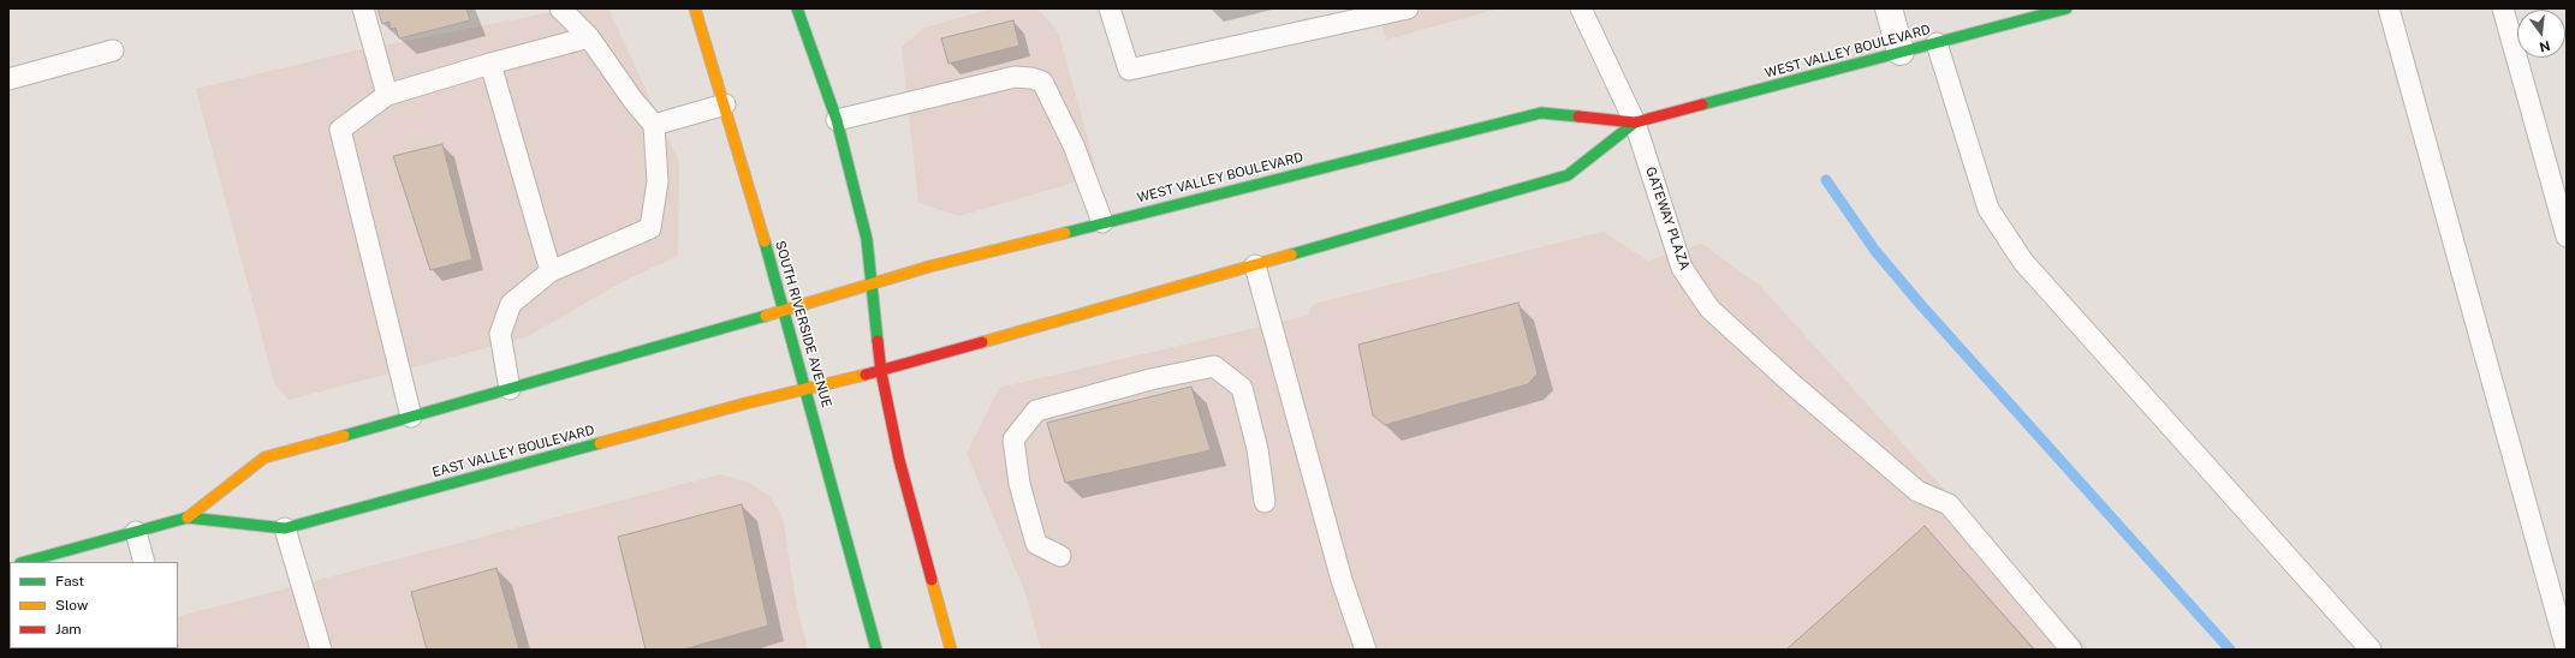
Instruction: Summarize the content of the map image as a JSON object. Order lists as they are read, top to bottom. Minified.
{"streets":{"main road":["WEST VALLEY BOULEVARD","SOUTH RIVERSIDE AVENUE","EAST VALLEY BOULEVARD"],"lane":["GATEWAY PLAZA"]},"crossings":[["WEST VALLEY BOULEVARD","GATEWAY PLAZA"],["WEST VALLEY BOULEVARD","EAST VALLEY BOULEVARD"],["SOUTH RIVERSIDE AVENUE","EAST VALLEY BOULEVARD"]],"legend":["Fast","Slow","Jam"],"north":"bottom"}
